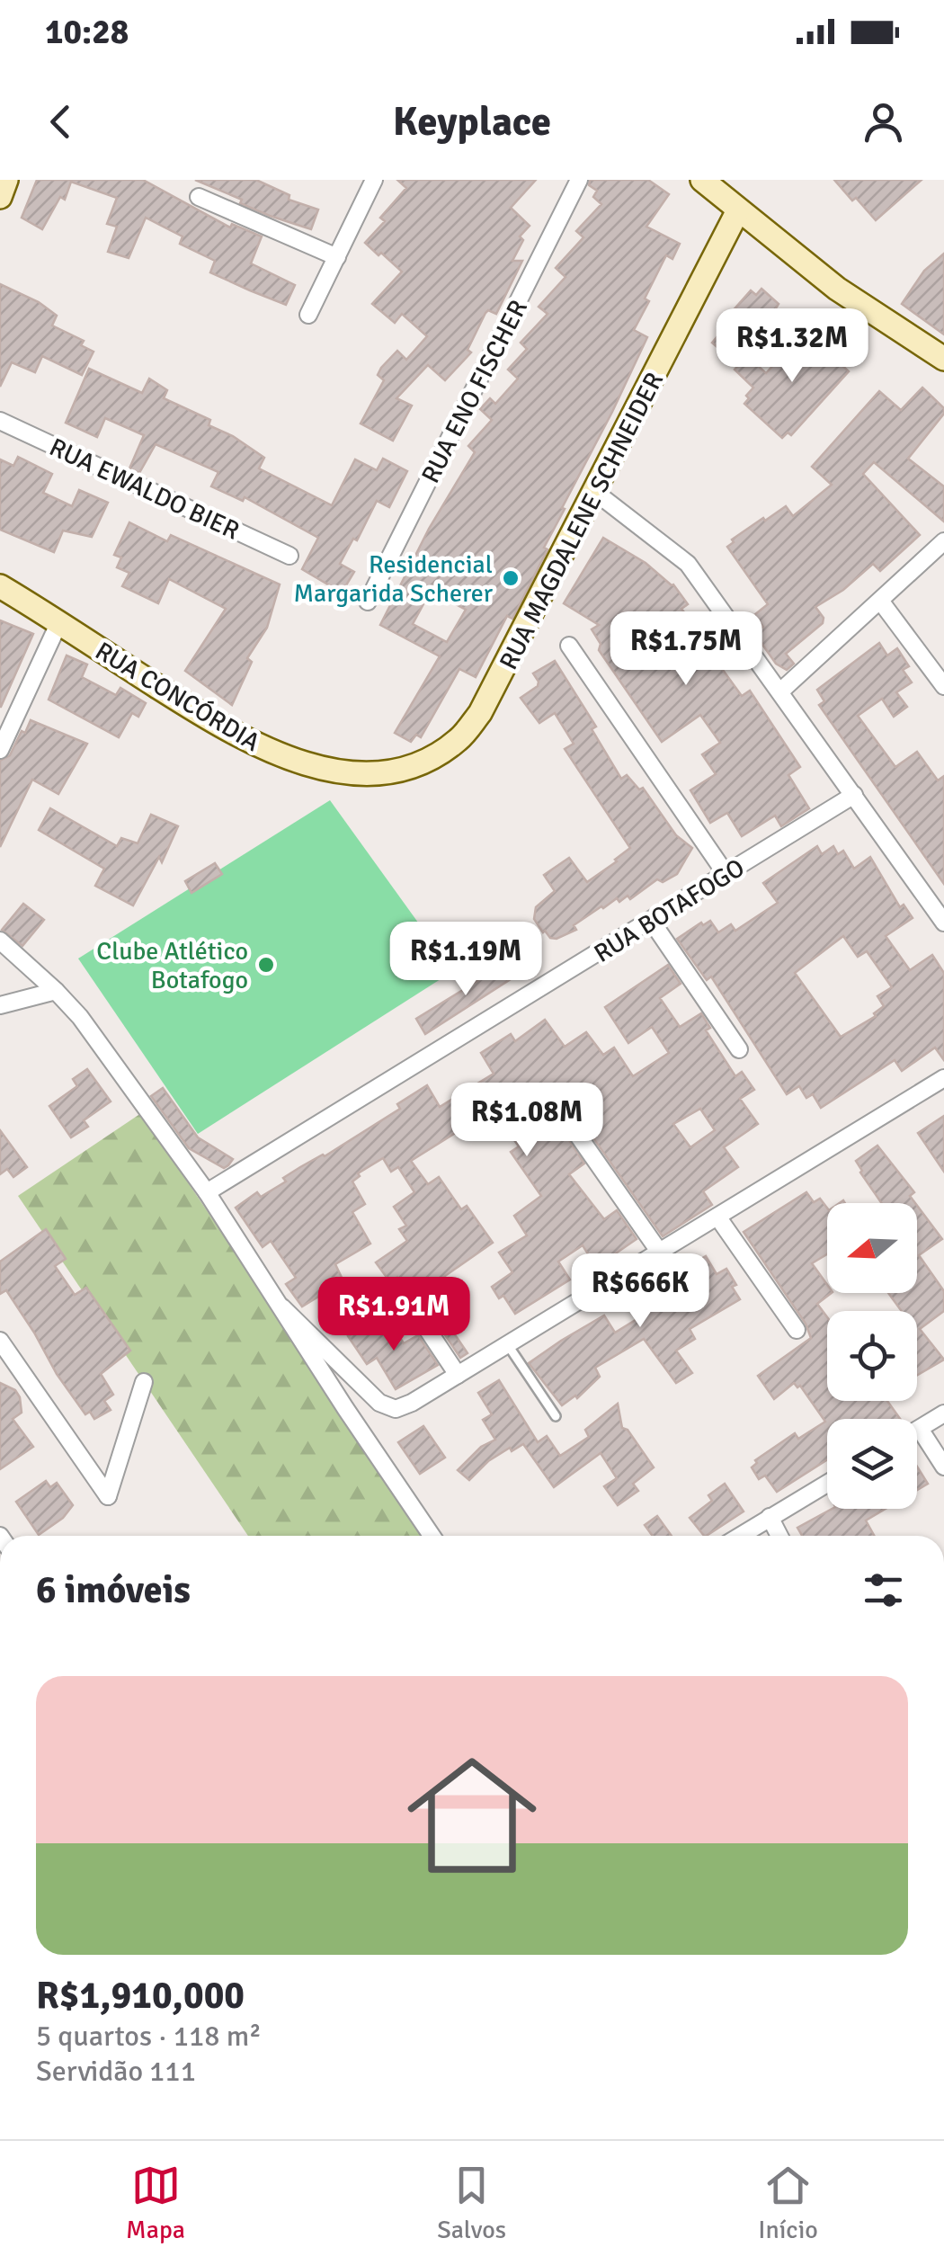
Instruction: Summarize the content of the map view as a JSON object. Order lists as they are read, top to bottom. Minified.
{"streets":{"main road":["RUA MAGDALENE SCHNEIDER","RUA CONCÓRDIA"],"street":["RUA ENO FISCHER","RUA EWALDO BIER","RUA BOTAFOGO"]},"crossings":[["RUA MAGDALENE SCHNEIDER","RUA CONCÓRDIA"]],"places":["Residencial Margarida Scherer","Clube Atlético Botafogo"],"north":"left","page":{"status":"10:28","header":"Keyplace","price":["R$1.32M","R$1.75M","R$1.19M","R$1.08M","R$666K","R$1.91M"],"heading":"6 imóveis","list":[{"name":"R$1,910,000","note":"5 quartos · 118 m² · Servidão 111"}],"tabs":["Mapa","Salvos","Início"]}}
